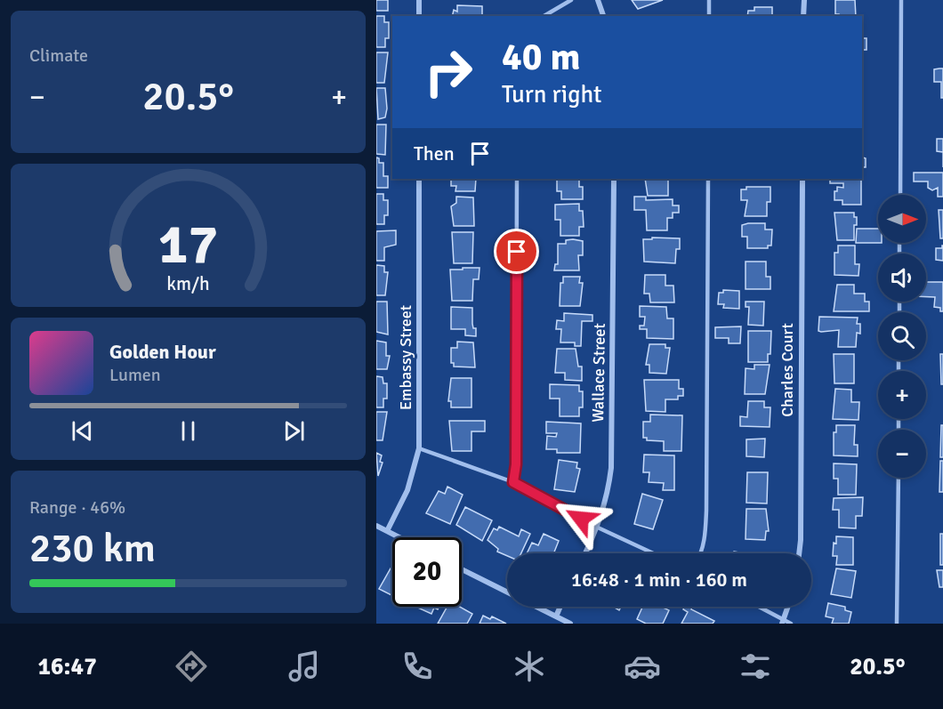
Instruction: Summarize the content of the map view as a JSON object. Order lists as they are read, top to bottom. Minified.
{"streets":{"street":["Embassy Street","Charles Court","Wallace Street"]},"north":"right","page":{"tile":["Climate",["Range · 46%","230 km"]],"turn":["40 m","Turn right"],"heat":["−","20.5°","+"],"then":"Then","map_buttons":["+","−"],"song":["Golden Hour","Lumen"],"limit":"20","trip":"16:48 · 1 min · 160 m","tabs":["16:47","20.5°"],"gauge":["17","km/h"]}}
